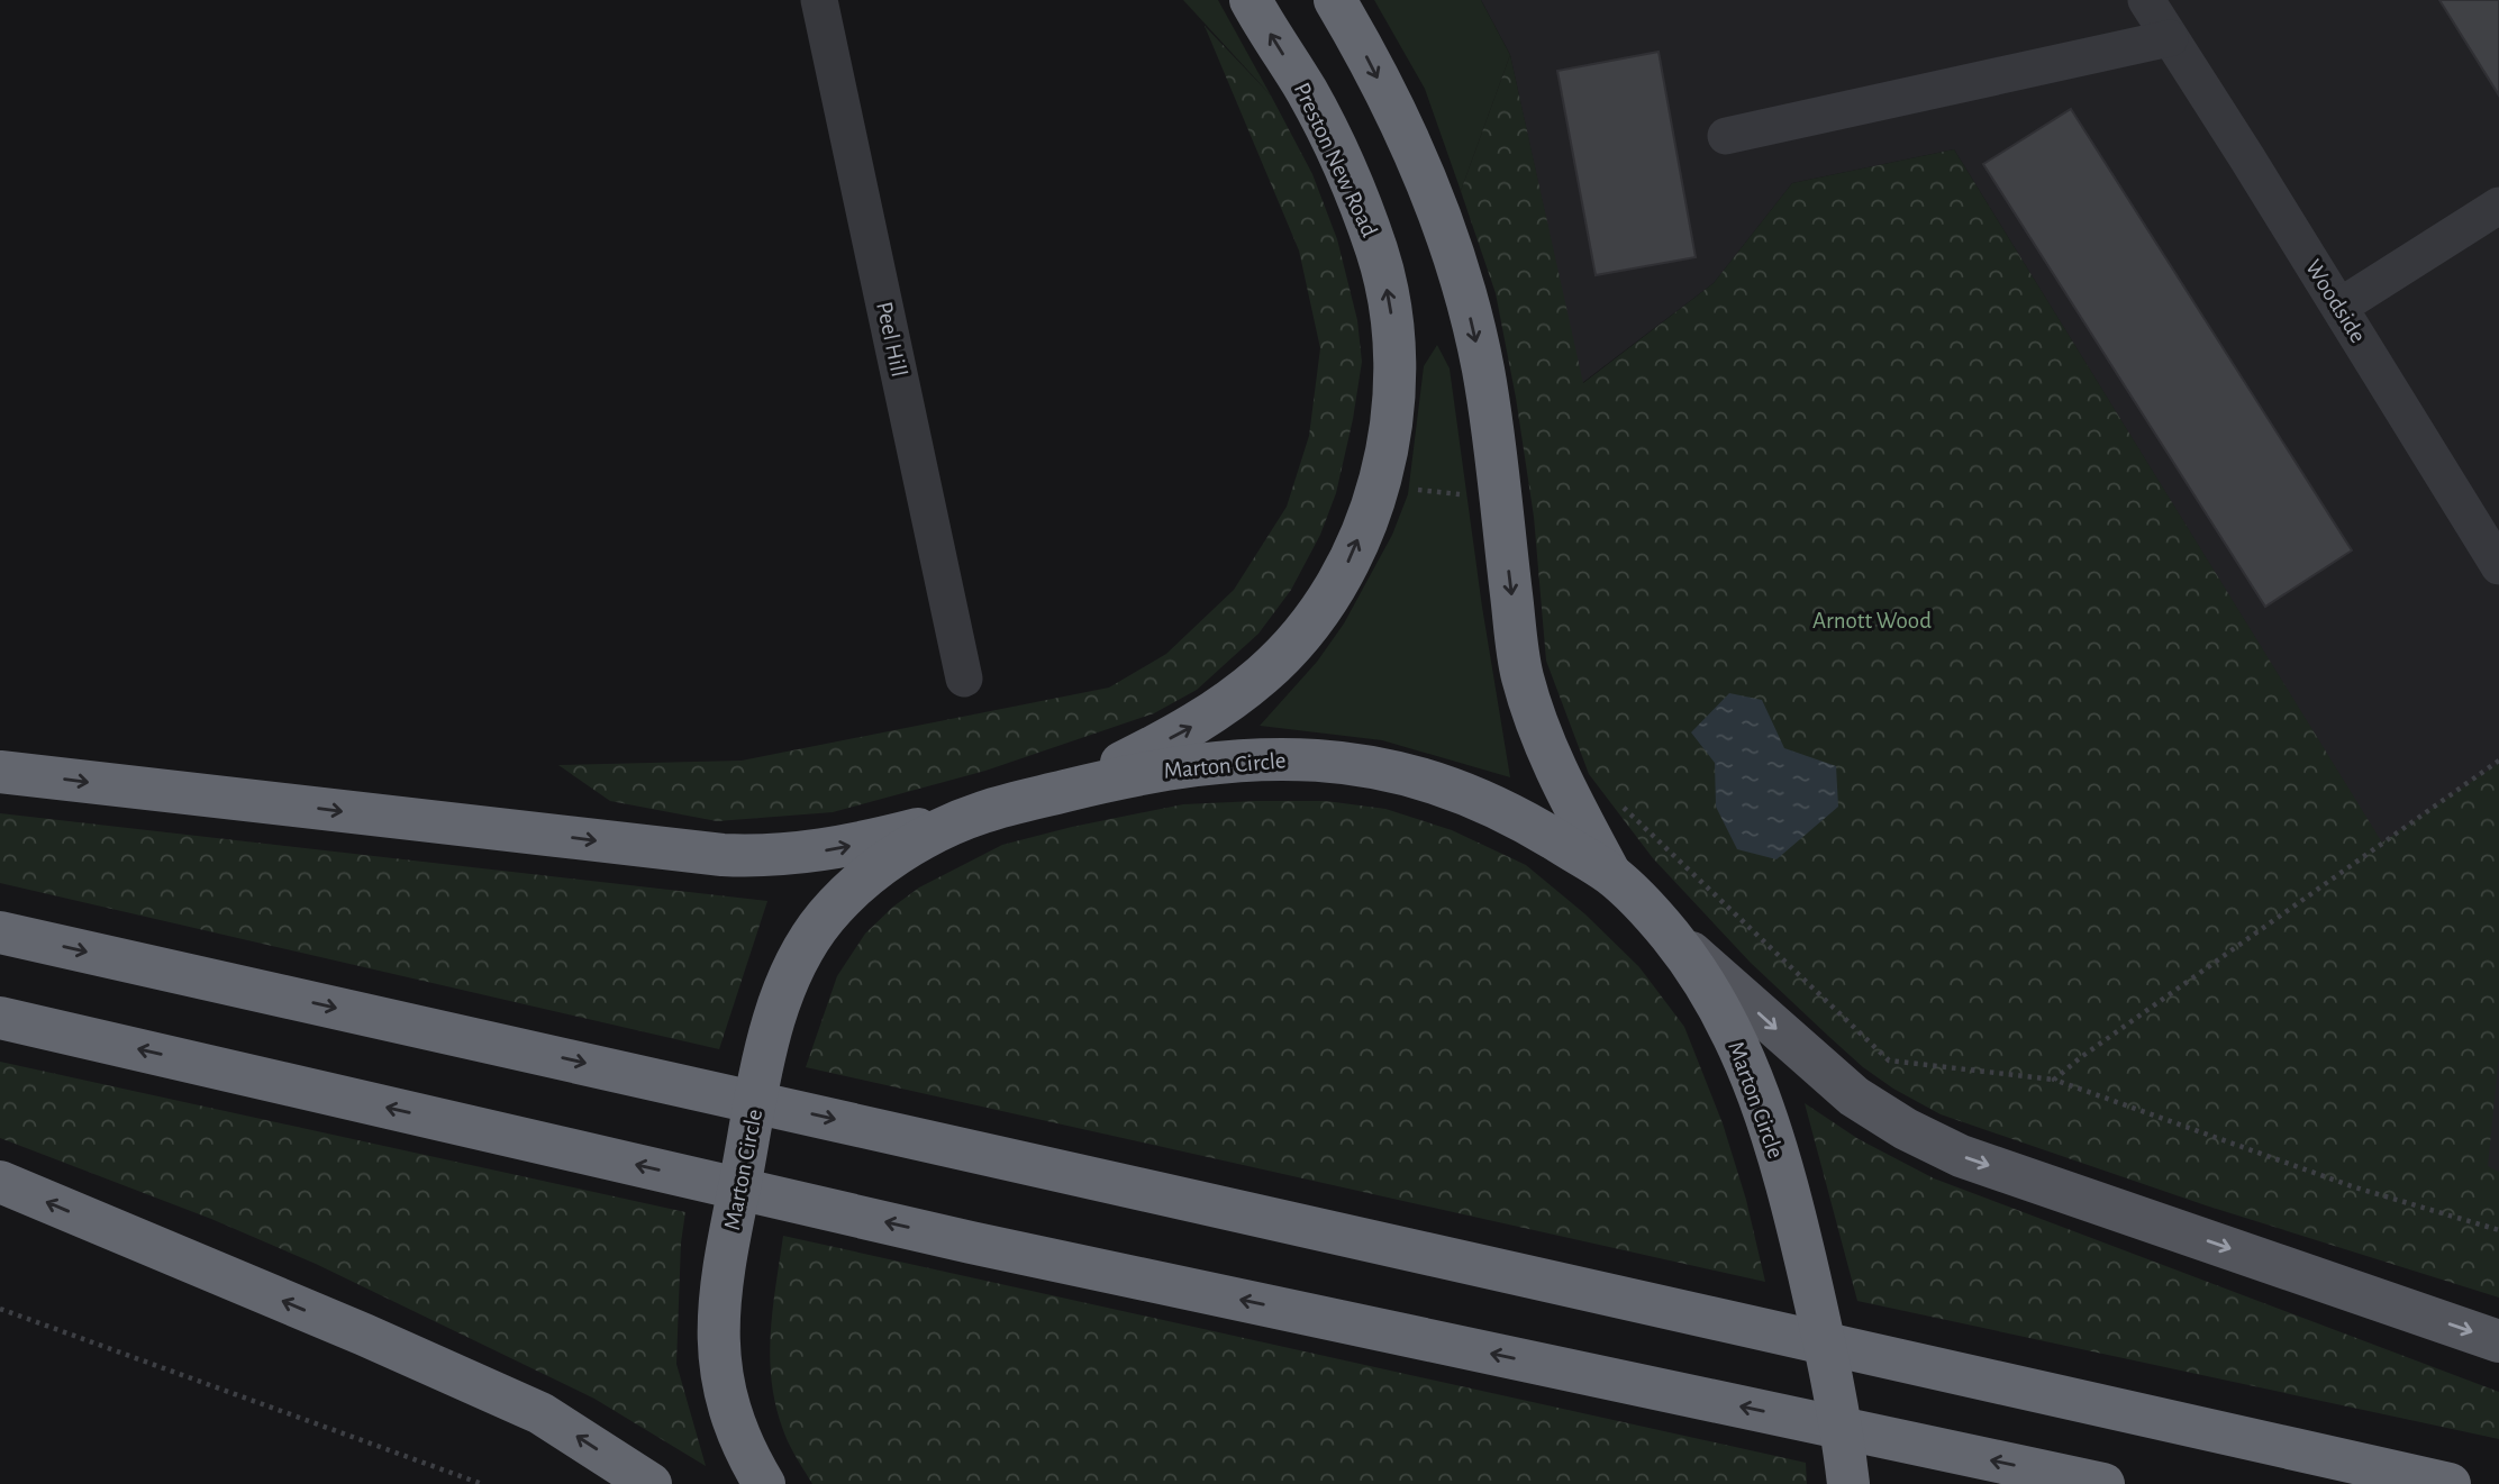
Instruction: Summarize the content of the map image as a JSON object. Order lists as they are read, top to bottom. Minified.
{"streets":{"highway":["Preston New Road","Marton Circle"],"street":["Woodside","Peel Hill"]},"crossings":[["Preston New Road","Marton Circle"]],"one_way":["Preston New Road"],"parks":["Arnott Wood"]}
